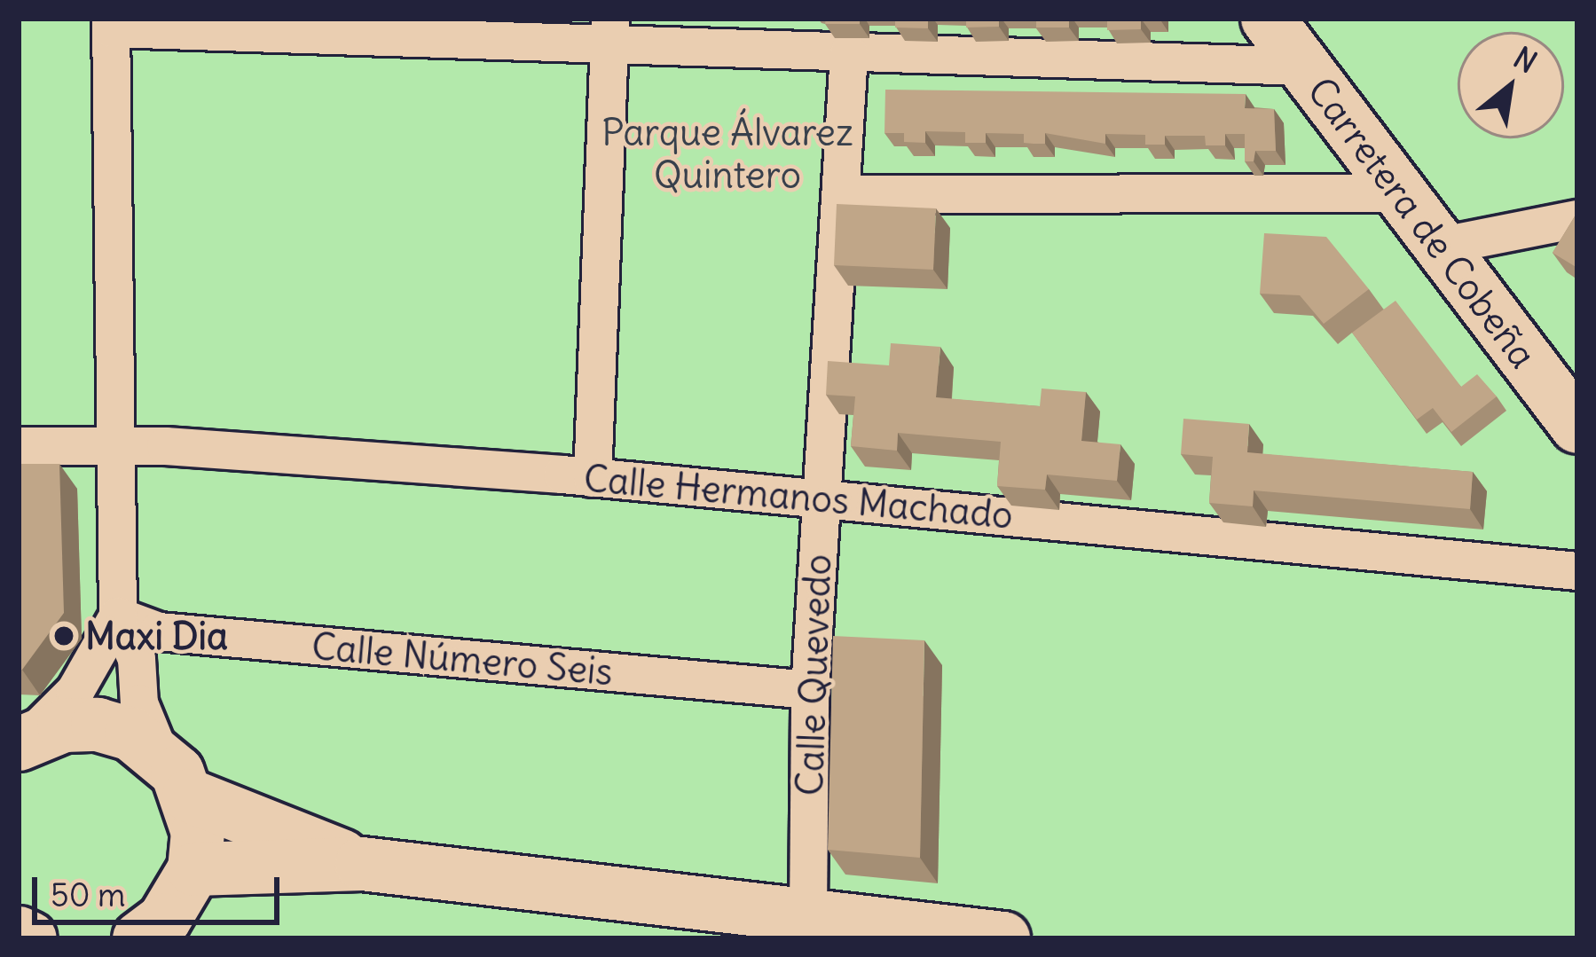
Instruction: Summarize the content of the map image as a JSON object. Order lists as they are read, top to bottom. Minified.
{"streets":{"street":["Carretera de Cobeña","Calle Hermanos Machado","Calle Número Seis","Calle Quevedo"]},"crossings":[["Calle Hermanos Machado","Calle Quevedo"],["Calle Número Seis","Calle Quevedo"]],"parks":["Parque Álvarez Quintero"],"places":["Maxi Dia"],"scale_bar":"50 m","north":"top right"}
